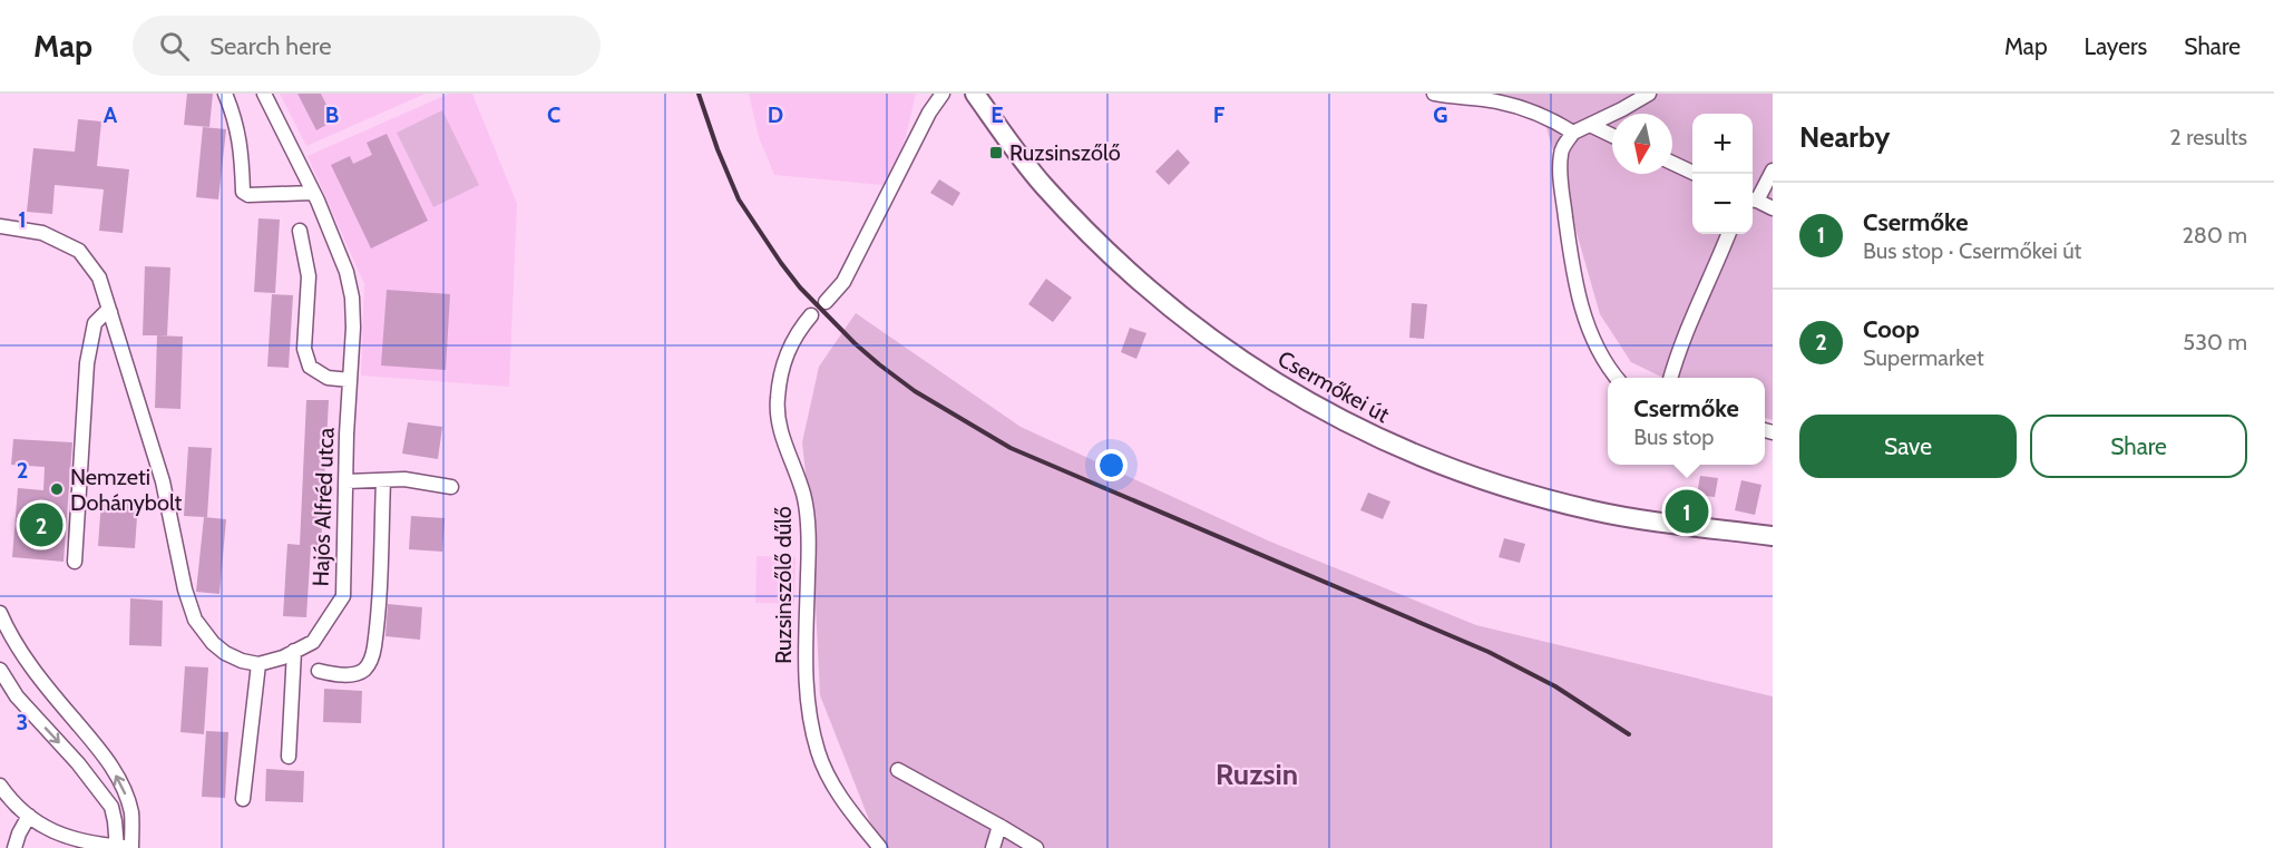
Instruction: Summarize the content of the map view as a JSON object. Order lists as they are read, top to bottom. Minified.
{"streets":{"main road":["Csermőkei út"],"street":["Hajós Alfréd utca","Ruzsinszőlő dűlő"]},"districts":["Ruzsin"],"places":{"transit":["Ruzsinszőlő"],"other":["Nemzeti Dohánybolt"]},"north":"bottom","page":{"header":"Map","search":"Search here","nav":["Map","Layers","Share"],"heading":["Nearby","2 results"],"map_buttons":["+","−"],"list":[{"mark":"1","name":"Csermőke","note":"Bus stop · Csermőkei út","value":"280 m"},{"mark":"2","name":"Coop","note":"Supermarket","value":"530 m"}],"popup":["Csermőke","Bus stop"],"buttons":["Save","Share"],"pins":["1","2"]},"grid":{"columns":["A","B","C","D","E","F","G"],"rows":["1","2","3"]}}
